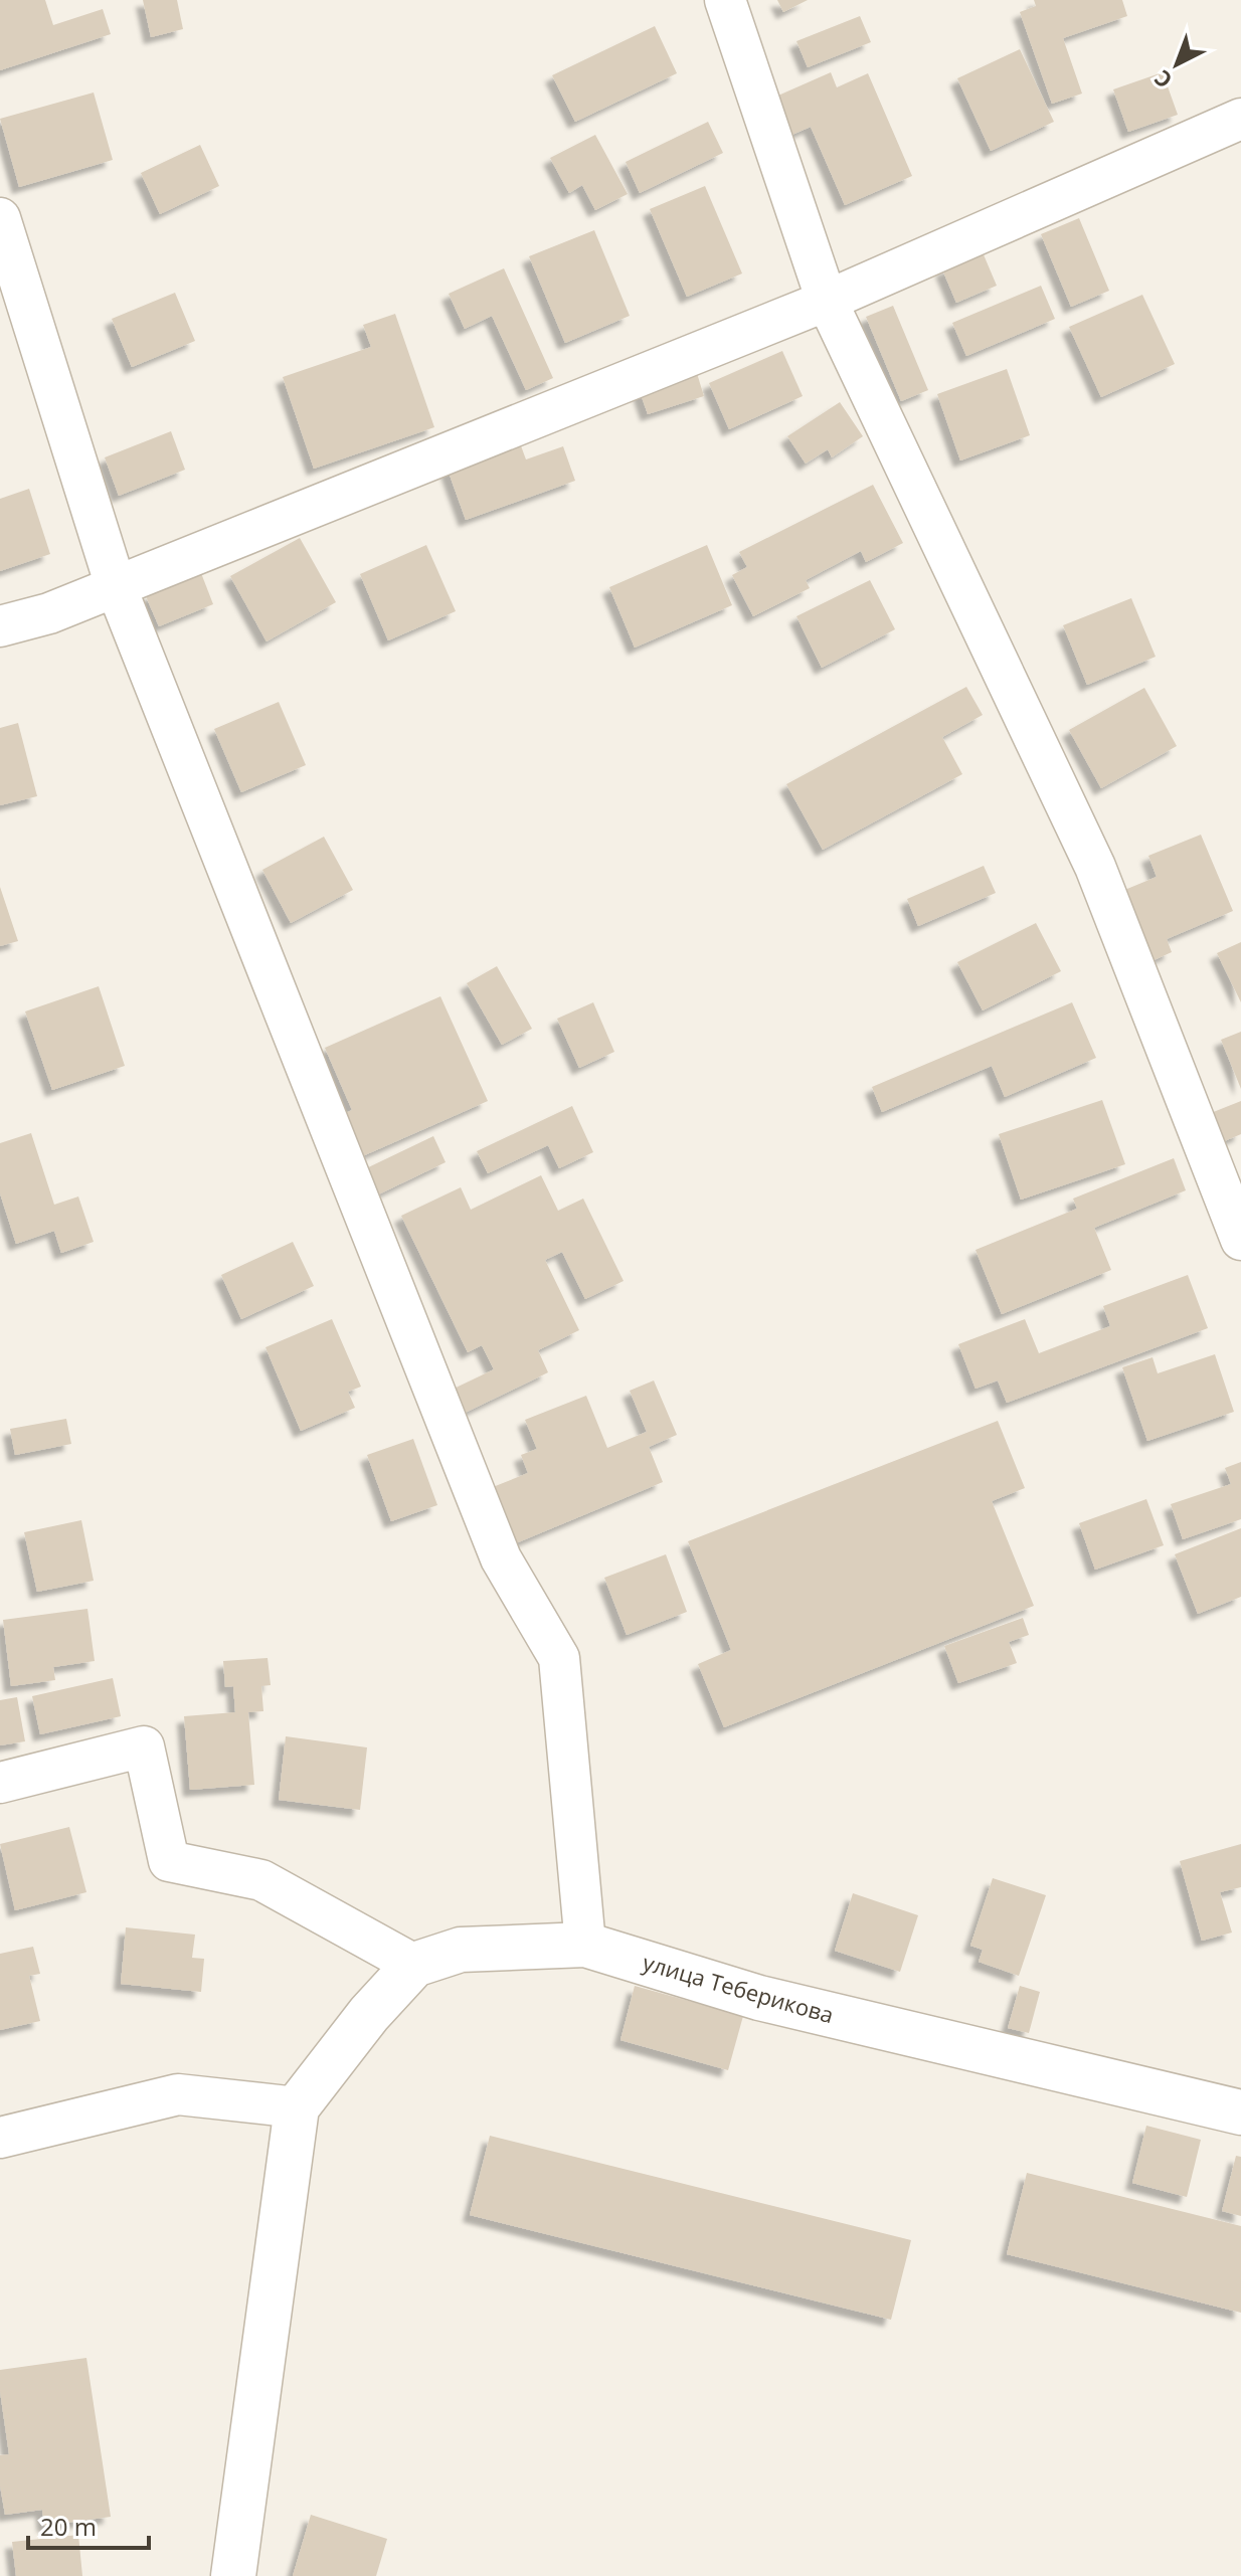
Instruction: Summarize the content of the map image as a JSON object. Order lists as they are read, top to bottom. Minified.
{"streets":{"street":["улица Теберикова"]},"scale_bar":"20 m","north":"bottom left"}
